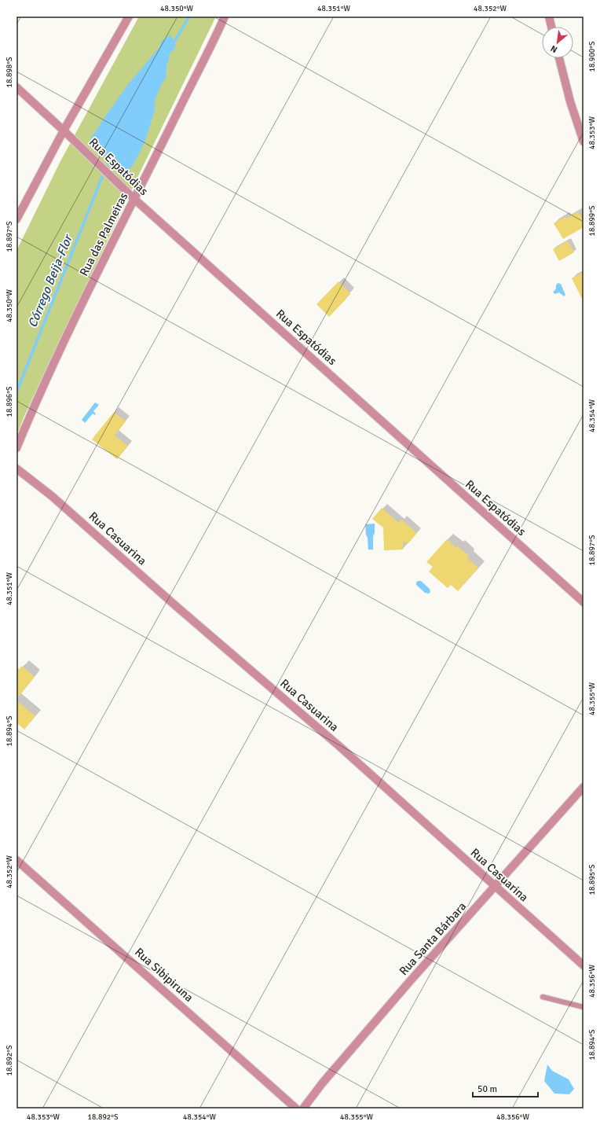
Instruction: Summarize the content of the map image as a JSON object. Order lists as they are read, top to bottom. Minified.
{"streets":{"street":["Rua Espatódias","Rua das Palmeiras","Rua Casuarina","Rua Santa Bárbara","Rua Sibipiruna"]},"crossings":[["Rua Espatódias","Rua das Palmeiras"],["Rua Casuarina","Rua Santa Bárbara"]],"water":["Córrego Beija-Flor"],"scale_bar":"50 m","north":"bottom left","coordinates":["48.350°W","48.351°W","48.352°W","18.900°S","18.898°S","48.353°W","18.899°S","18.897°S","18.896°S","48.354°W","48.355°W","18.894°S","18.895°S","48.356°W","18.892°S"]}
